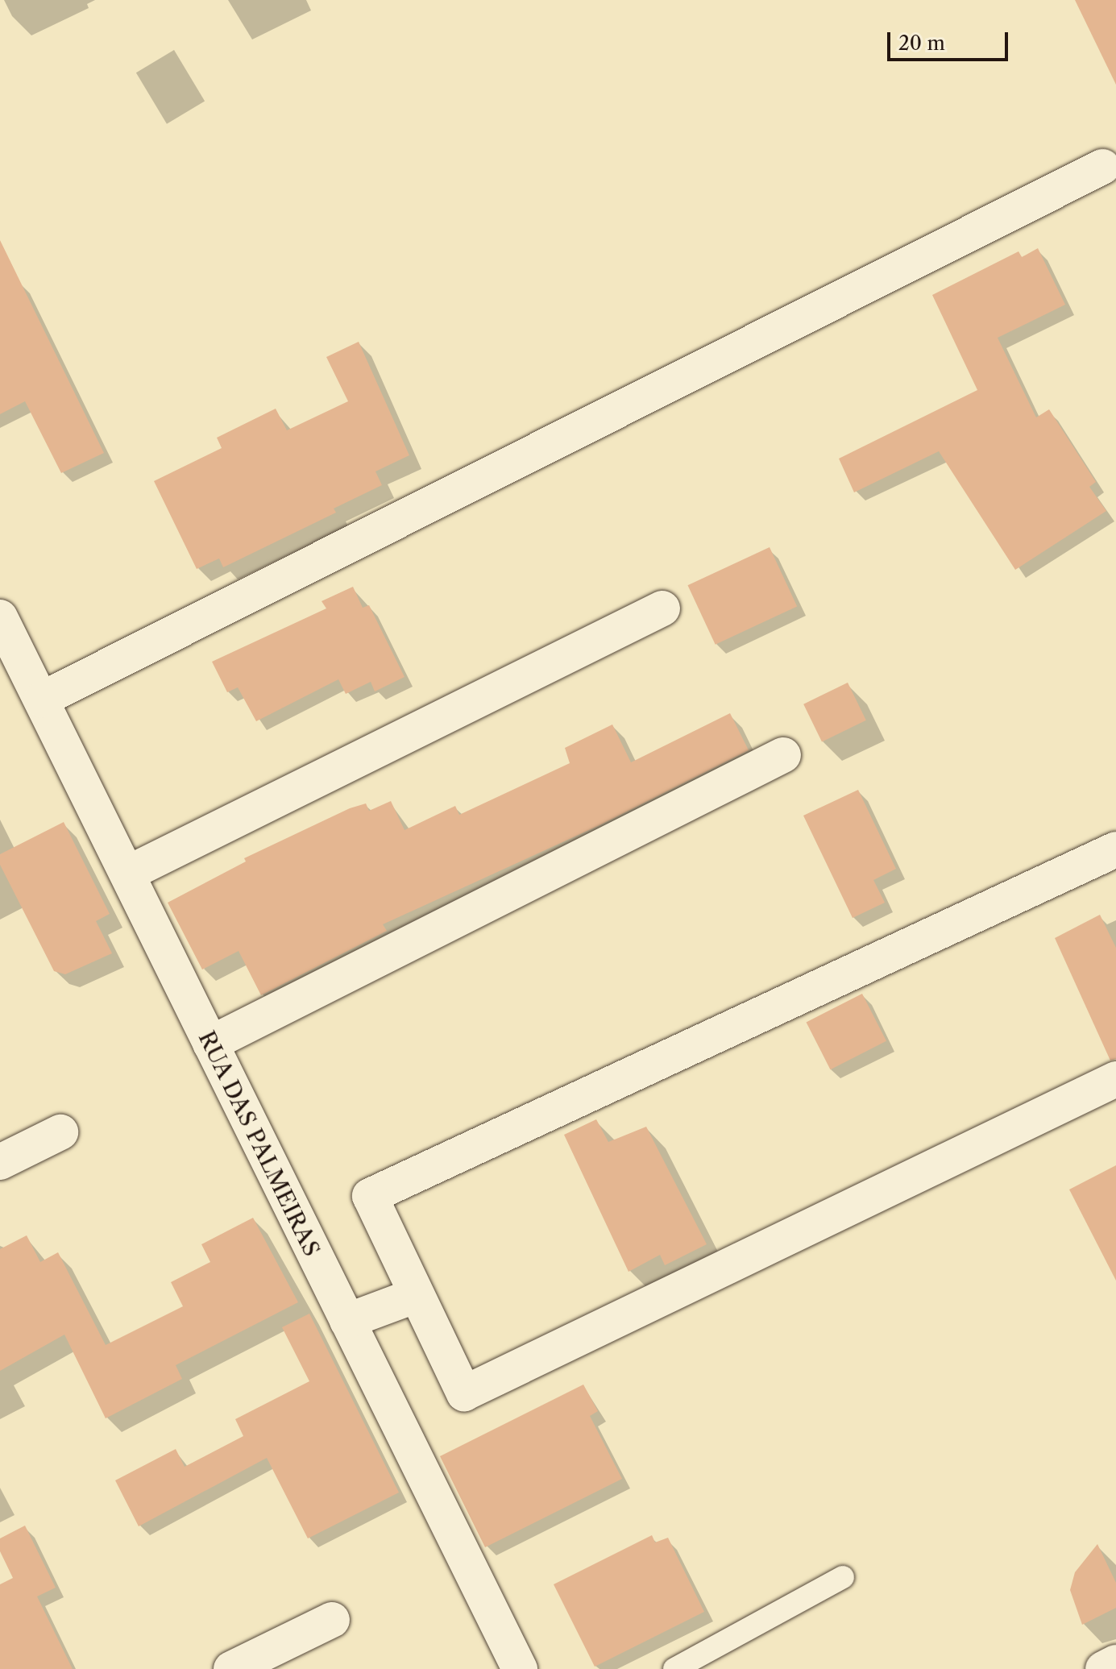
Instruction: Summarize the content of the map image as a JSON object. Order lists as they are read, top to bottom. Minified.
{"streets":{"street":["RUA DAS PALMEIRAS"]},"scale_bar":"20 m"}
